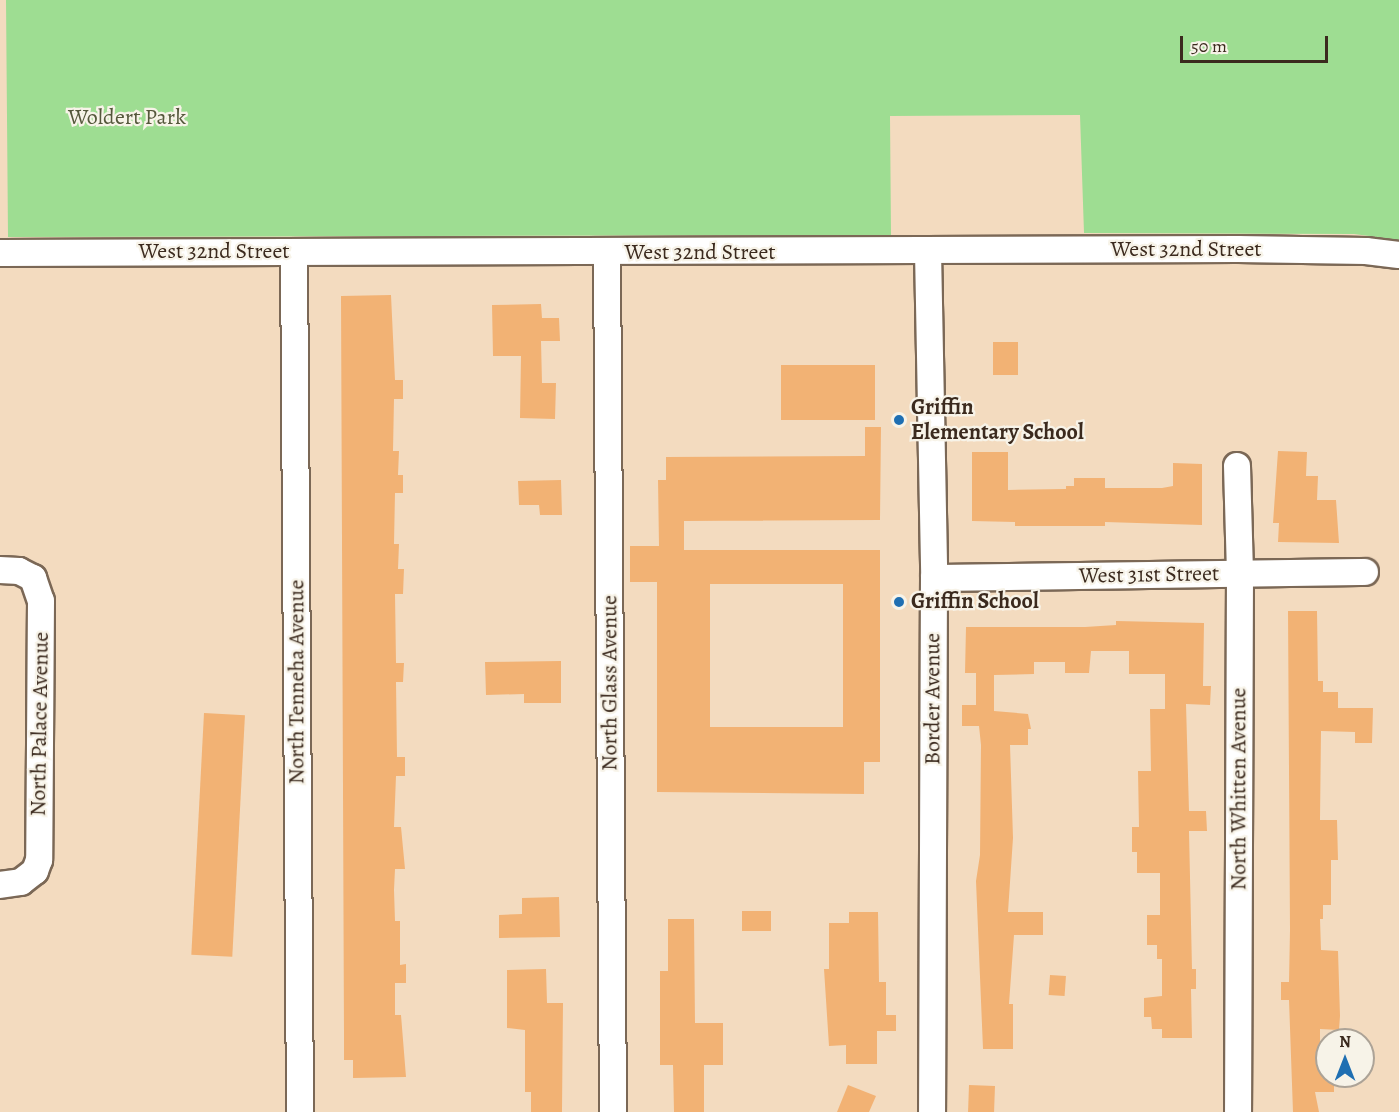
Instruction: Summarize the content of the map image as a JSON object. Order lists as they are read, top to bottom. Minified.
{"streets":{"street":["West 32nd Street","West 31st Street","North Tenneha Avenue","North Glass Avenue","Border Avenue","North Palace Avenue","North Whitten Avenue"]},"crossings":[["West 32nd Street","North Tenneha Avenue"],["West 32nd Street","North Glass Avenue"],["West 32nd Street","Border Avenue"],["West 31st Street","Border Avenue"],["West 31st Street","North Whitten Avenue"]],"parks":["Woldert Park"],"places":["Griffin Elementary School","Griffin School"],"scale_bar":"50 m","north":"top"}
